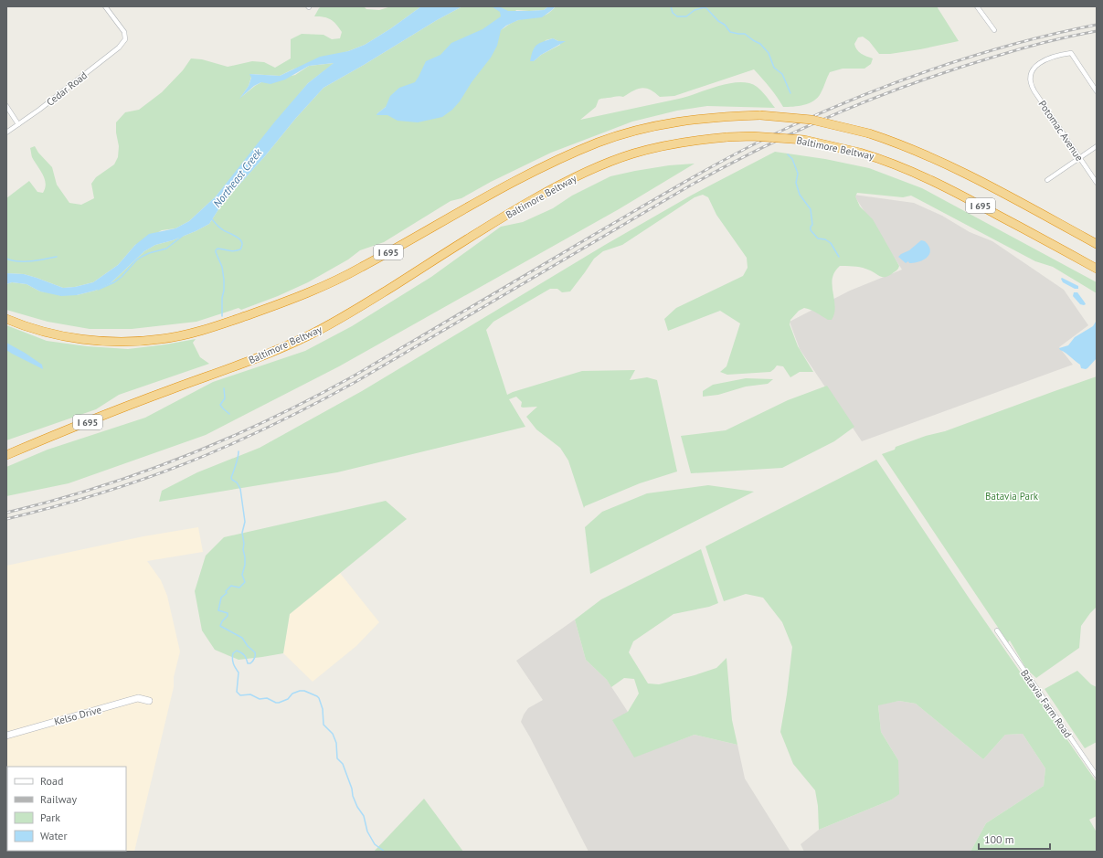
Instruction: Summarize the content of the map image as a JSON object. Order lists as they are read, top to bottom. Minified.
{"streets":{"highway":["Baltimore Beltway","I 695"],"street":["Cedar Road","Potomac Avenue","Batavia Farm Road","Kelso Drive"]},"water":["Northeast Creek"],"parks":["Batavia Park"],"legend":["Road","Railway","Park","Water"],"scale_bar":"100 m"}
